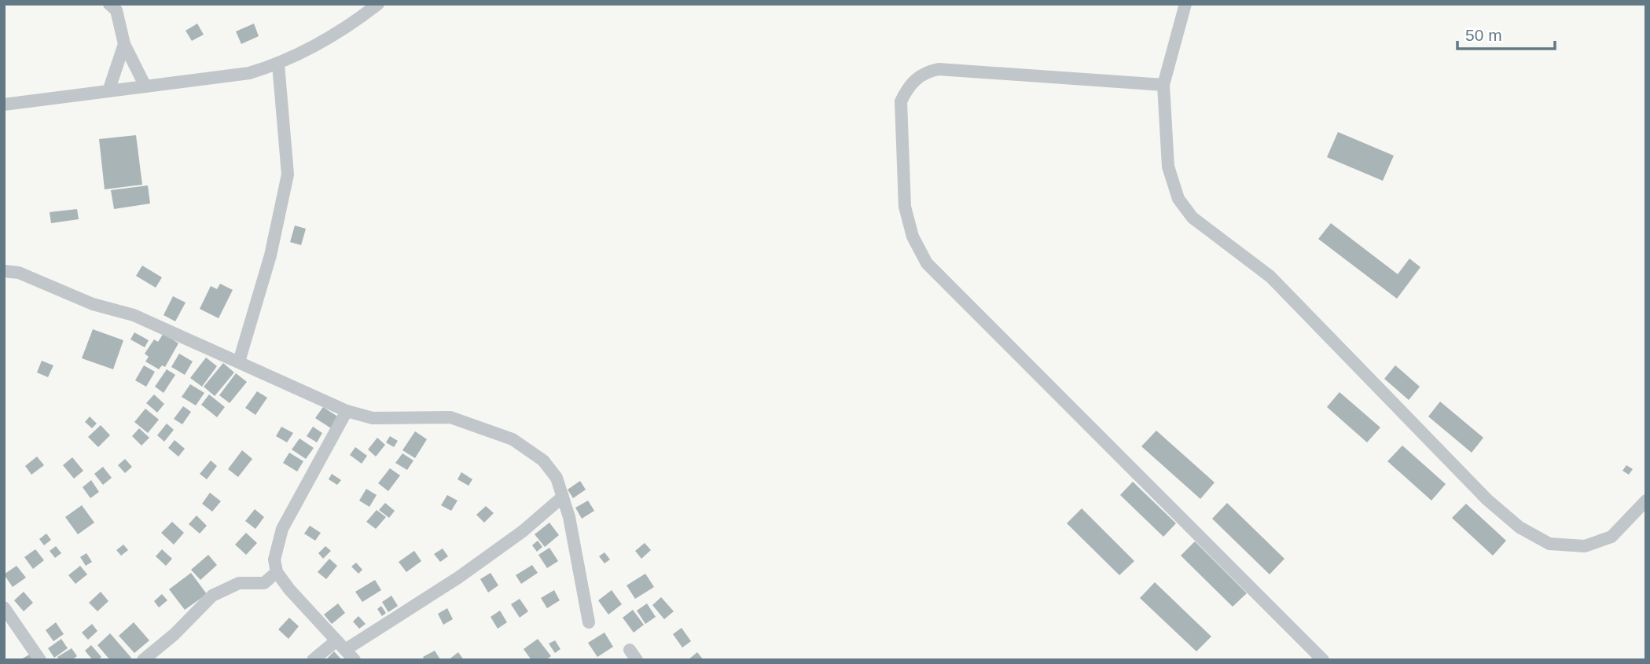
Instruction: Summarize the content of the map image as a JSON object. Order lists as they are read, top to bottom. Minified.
{"scale_bar":"50 m"}
